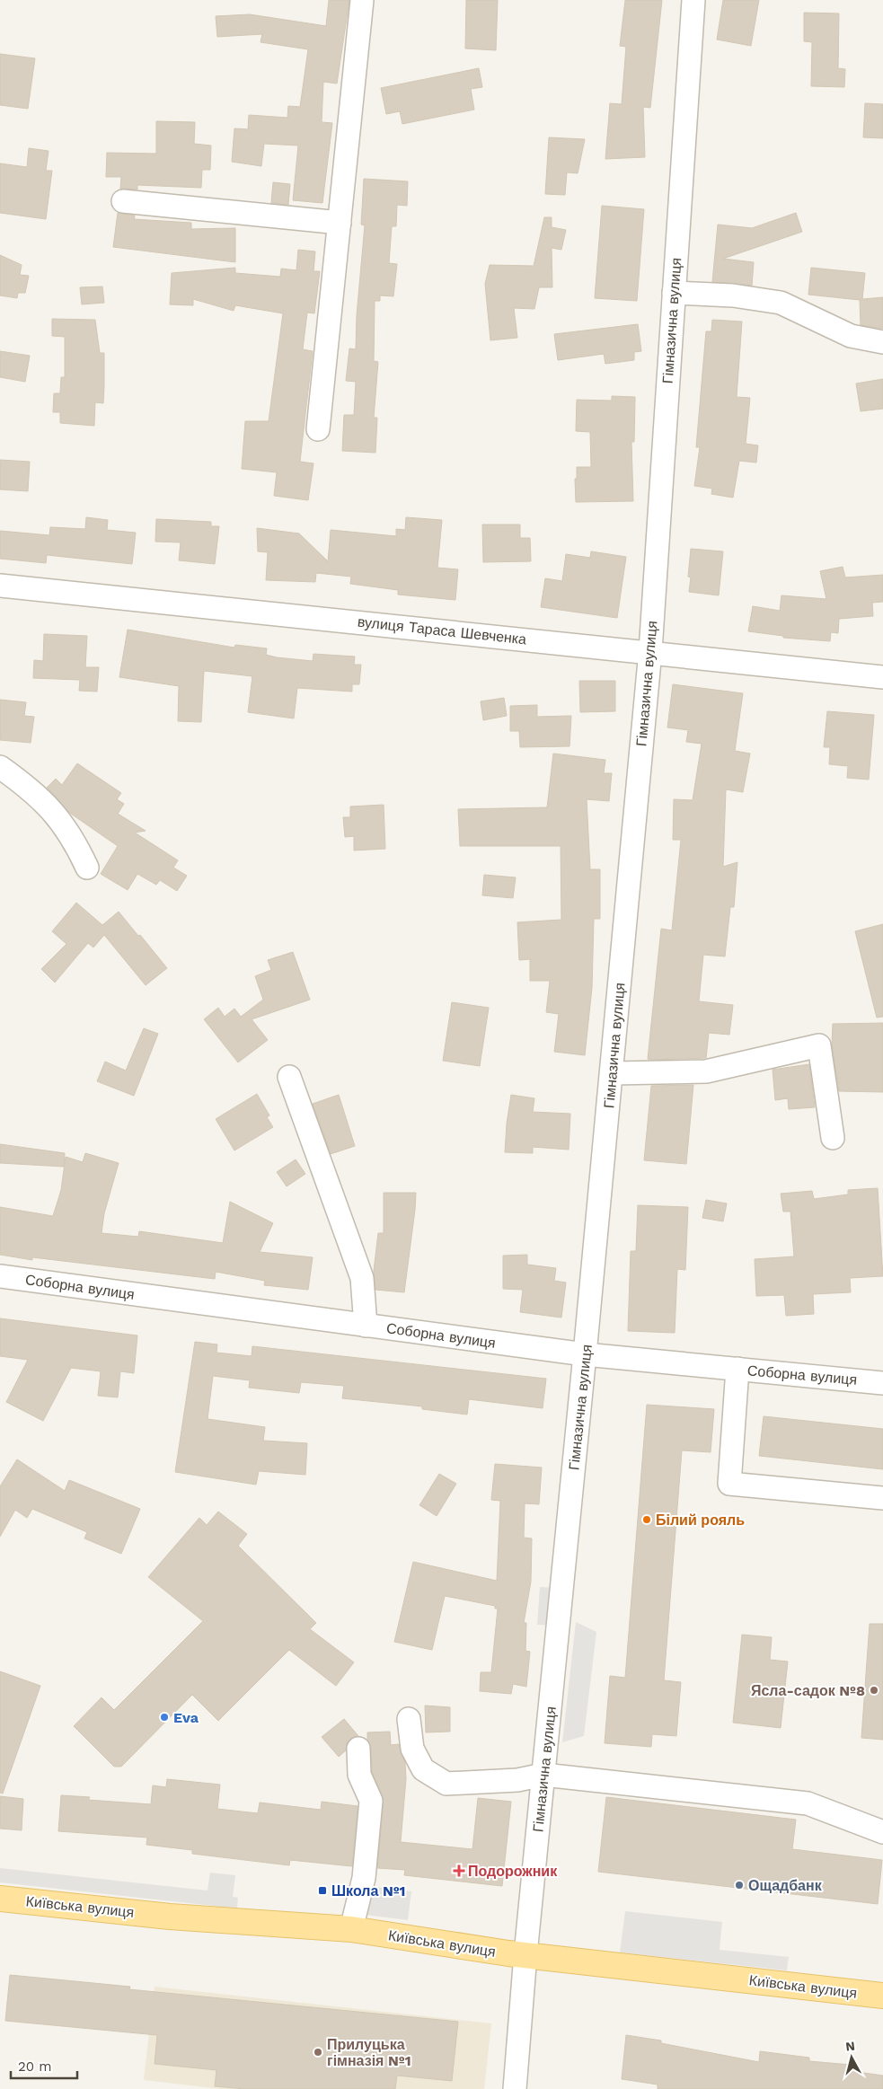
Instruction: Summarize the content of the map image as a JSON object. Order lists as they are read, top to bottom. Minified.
{"streets":{"main road":["Київська вулиця"],"street":["Гімназична вулиця","вулиця Тараса Шевченка","Соборна вулиця"]},"crossings":[["Гімназична вулиця","вулиця Тараса Шевченка"],["Гімназична вулиця","Соборна вулиця"],["Гімназична вулиця","Київська вулиця"]],"places":{"other":["Білий рояль","Ясла-садок №8","Eva","Ощадбанк","Прилуцька гімназія №1"],"health":["Подорожник"],"transit":["Школа №1"]},"scale_bar":"20 m","north":"top"}
